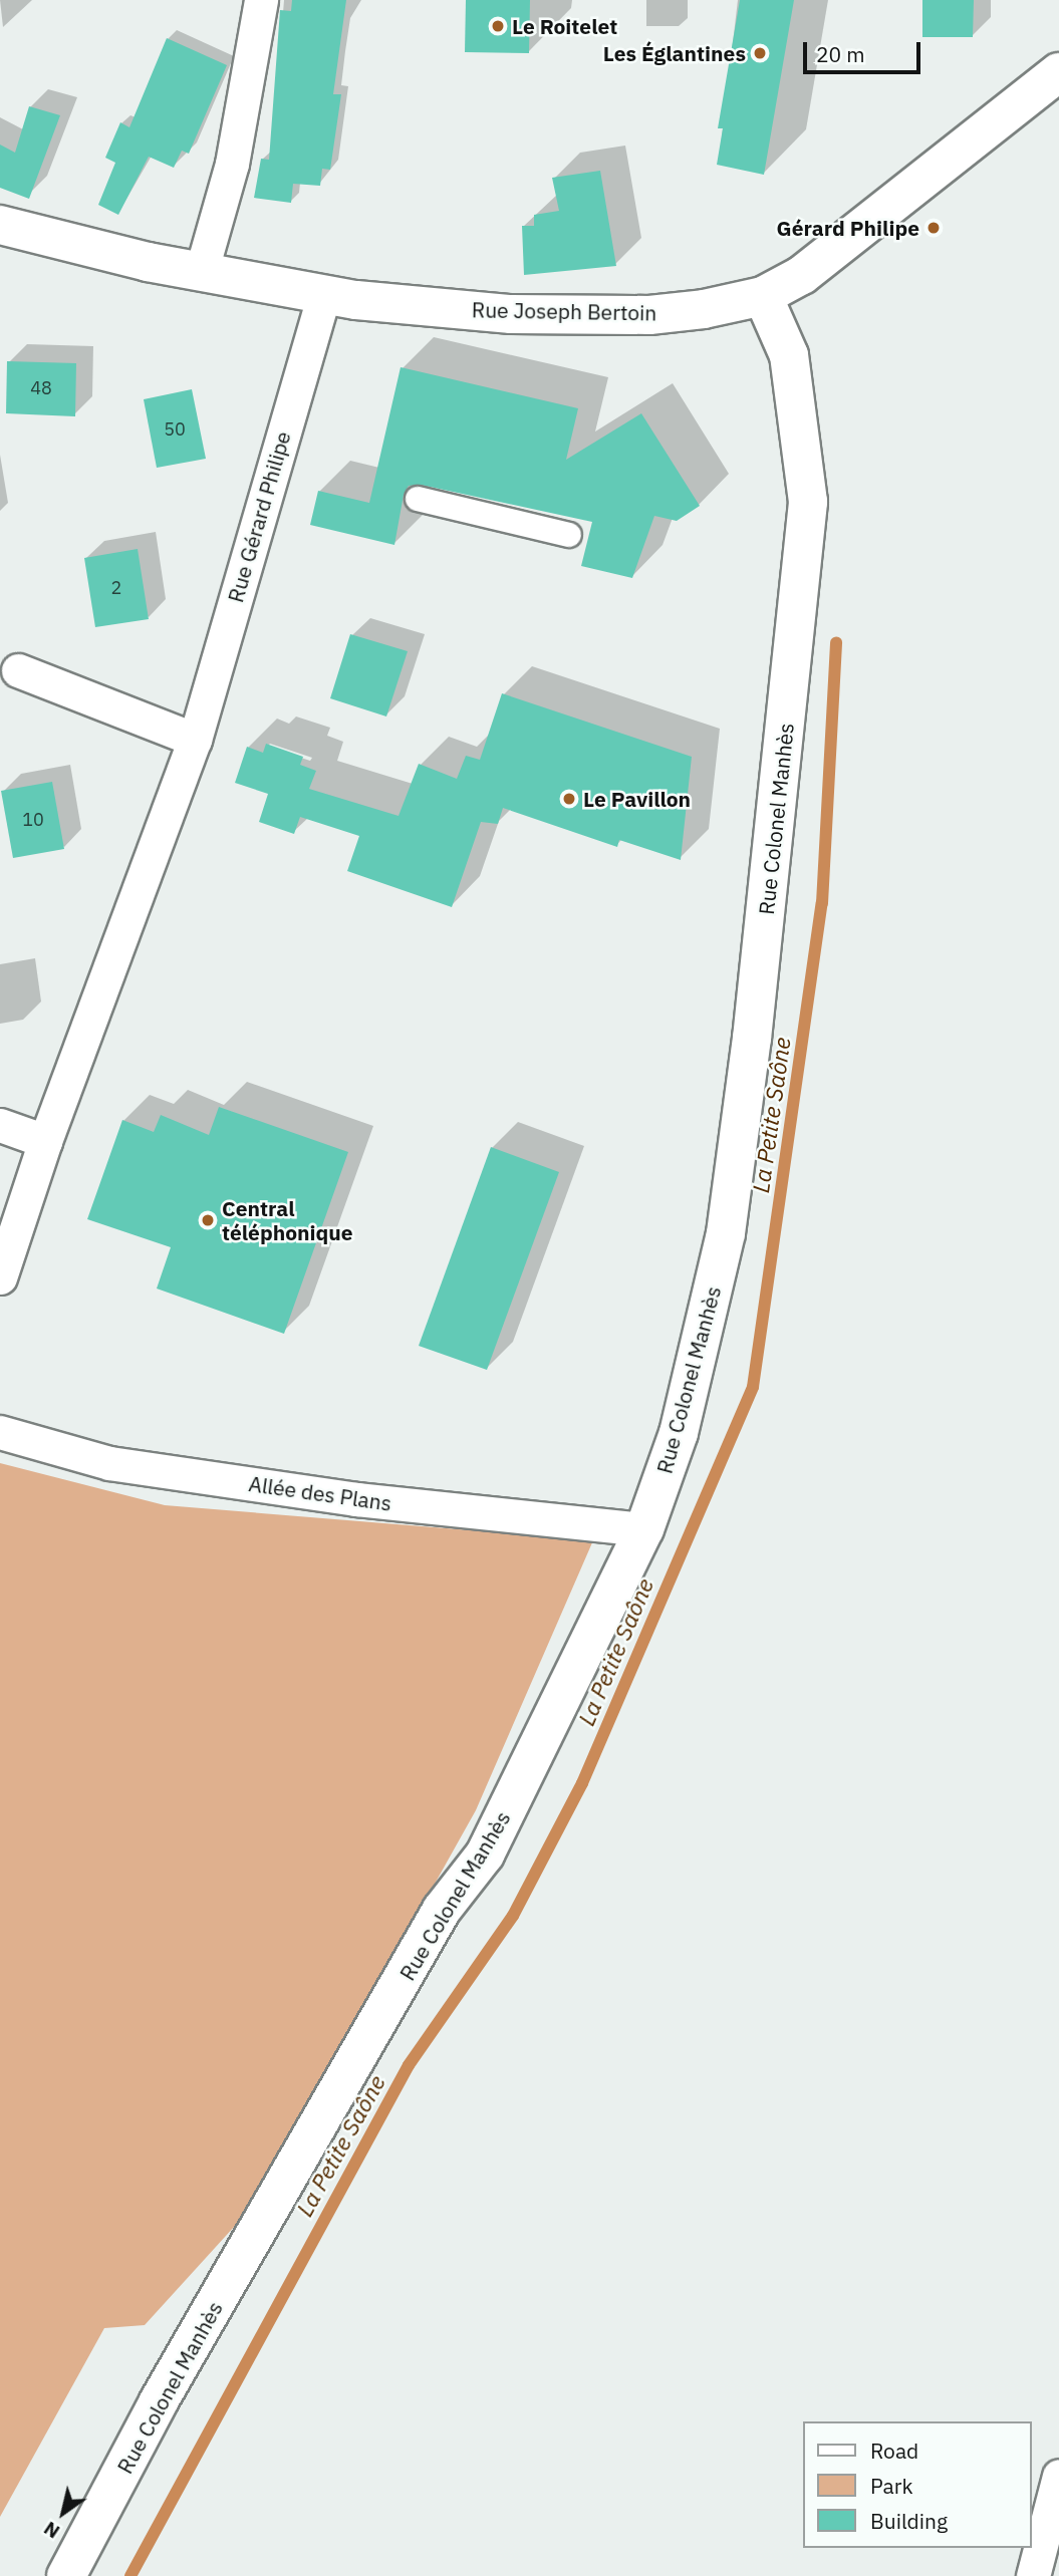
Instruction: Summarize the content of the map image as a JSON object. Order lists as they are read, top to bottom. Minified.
{"streets":{"street":["Rue Joseph Bertoin","Rue Gérard Philipe","Rue Colonel Manhès","Allée des Plans"]},"crossings":[["Rue Joseph Bertoin","Rue Gérard Philipe"],["Rue Joseph Bertoin","Rue Colonel Manhès"],["Rue Colonel Manhès","Allée des Plans"]],"water":["La Petite Saône"],"places":["Le Roitelet","Les Églantines","Gérard Philipe","Le Pavillon","Central téléphonique"],"house_numbers":["48","50","2","10"],"legend":["Road","Park","Building"],"scale_bar":"20 m","north":"bottom left"}
